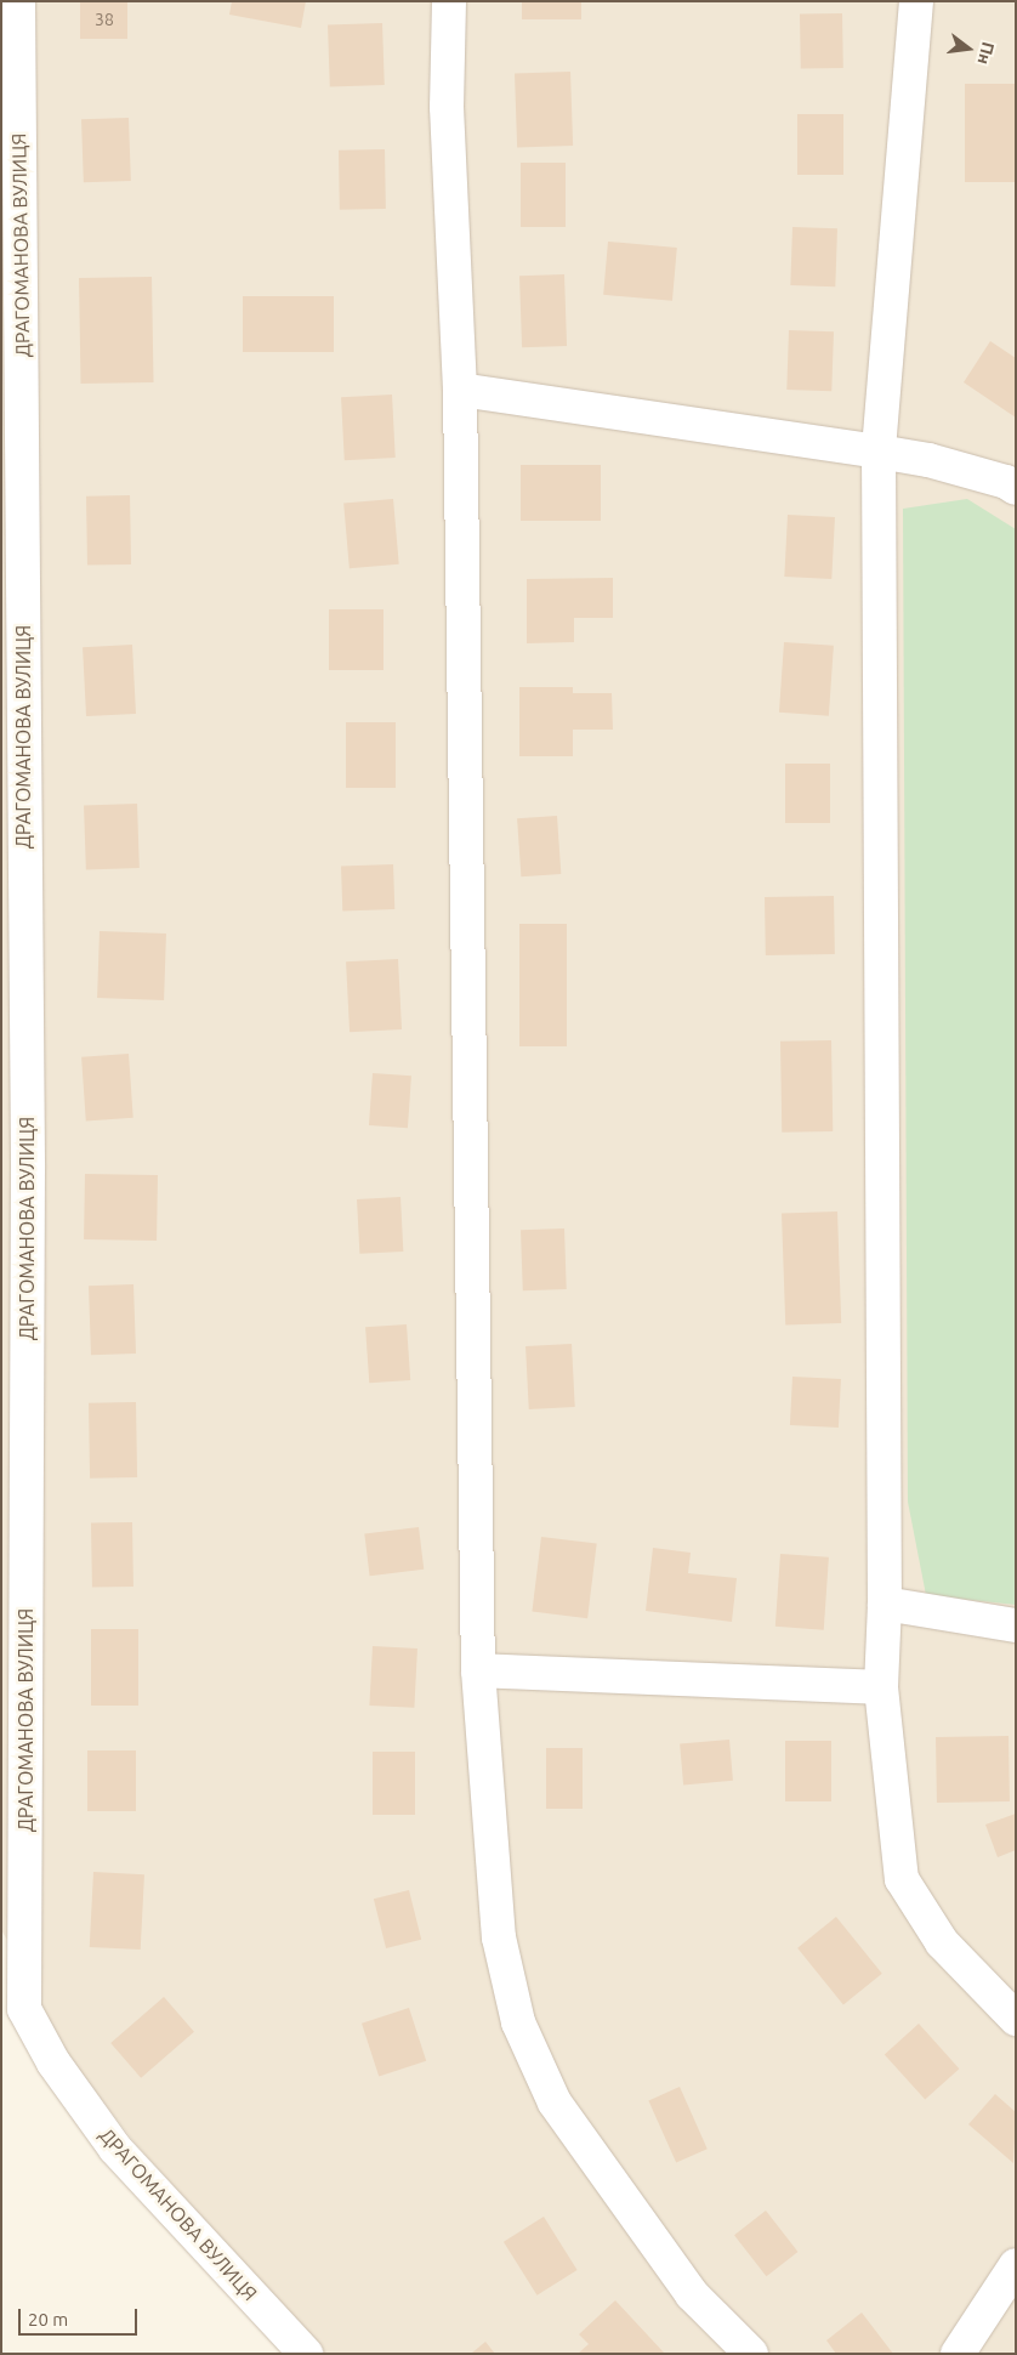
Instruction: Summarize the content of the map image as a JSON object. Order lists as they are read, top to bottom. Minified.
{"streets":{"street":["ДРАГОМАНОВА ВУЛИЦЯ"]},"house_numbers":["38"],"scale_bar":"20 m","north":"right"}
